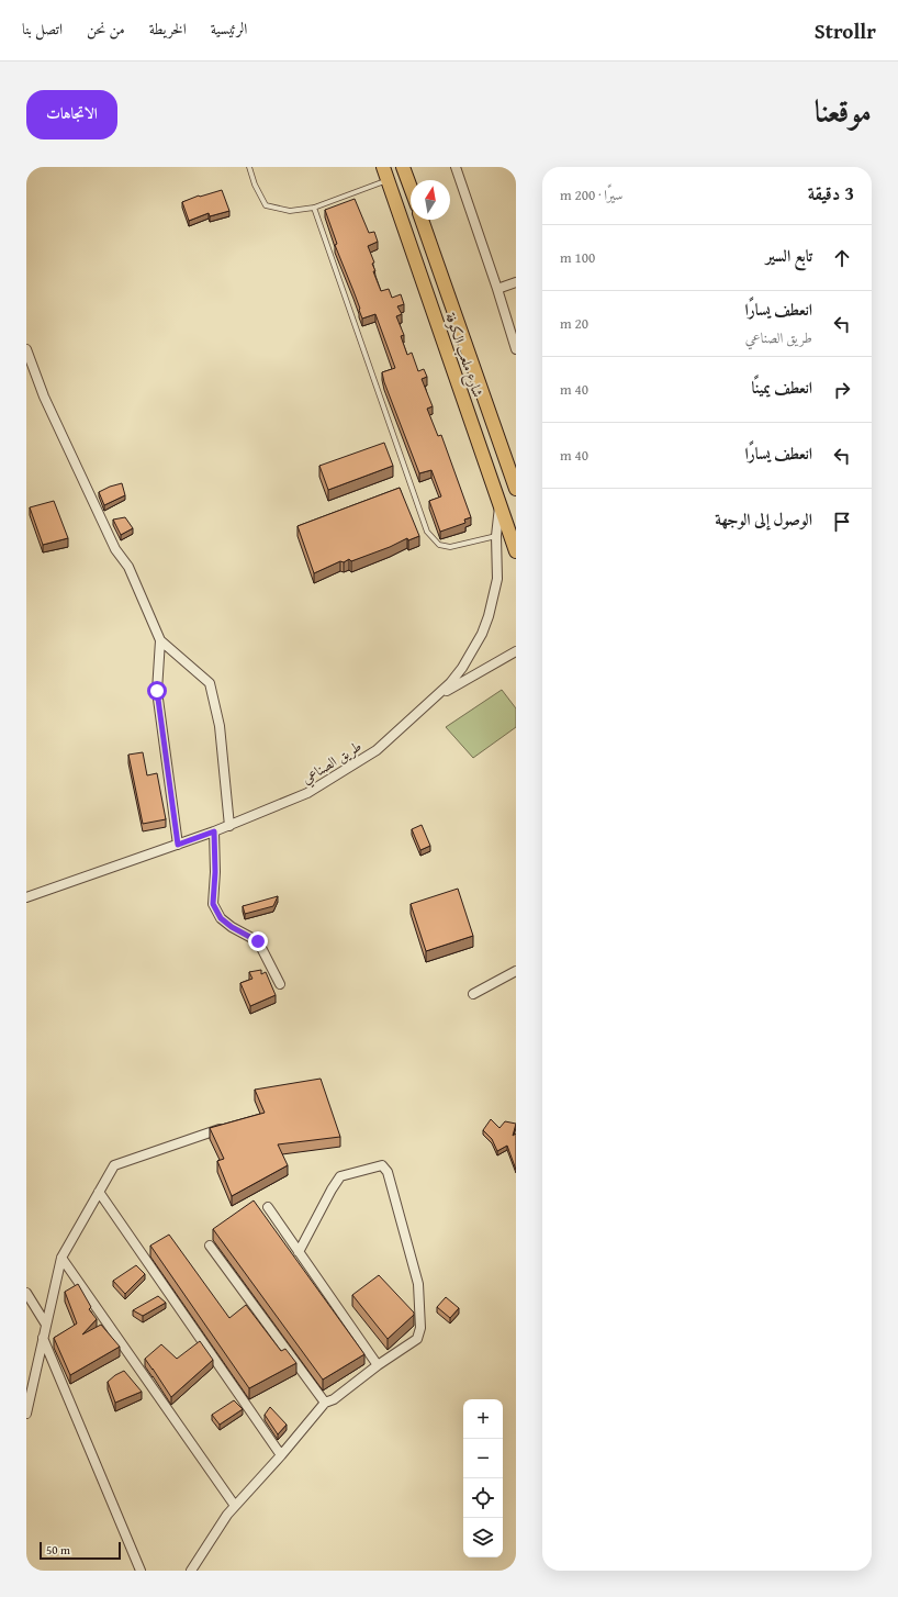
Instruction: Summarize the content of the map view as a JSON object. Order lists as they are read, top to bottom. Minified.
{"streets":{"main road":["شارع ملعب الكوفة"],"street":["طريق الصناعي"]},"crossings":[["شارع ملعب الكوفة","طريق الصناعي"]],"scale_bar":"50 m","north":"top","page":{"header":"Strollr","nav":["الرئيسية","الخريطة","من نحن","اتصل بنا"],"title":"موقعنا","buttons":"الاتجاهات","heading":["3 دقيقة","سيرًا · 200 m"],"list":[["تابع السير","100 m"],["انعطف يسارًا","طريق الصناعي","20 m"],["انعطف يمينًا","40 m"],["انعطف يسارًا","40 m"],"الوصول إلى الوجهة"],"map_buttons":["+","−"],"scale":"50 m"}}
